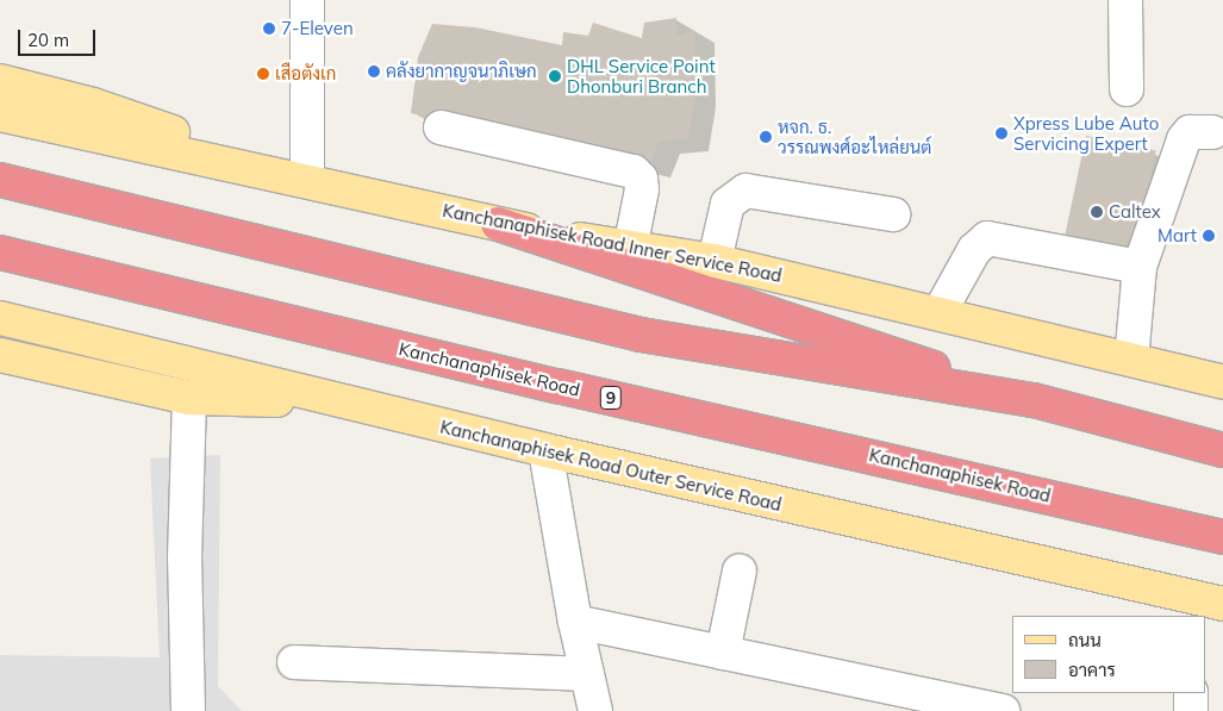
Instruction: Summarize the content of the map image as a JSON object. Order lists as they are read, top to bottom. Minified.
{"streets":{"highway":["Kanchanaphisek Road","9"],"main road":["Kanchanaphisek Road Inner Service Road","Kanchanaphisek Road Outer Service Road"]},"places":["7-Eleven","คลังยากาญจนาภิเษก","เสือตังเก","DHL Service Point Dhonburi Branch","Xpress Lube Auto Servicing Expert","หจก. ธ. วรรณพงศ์อะไหล่ยนต์","Caltex","Mart"],"legend":["ถนน","อาคาร"],"scale_bar":"20 m"}
